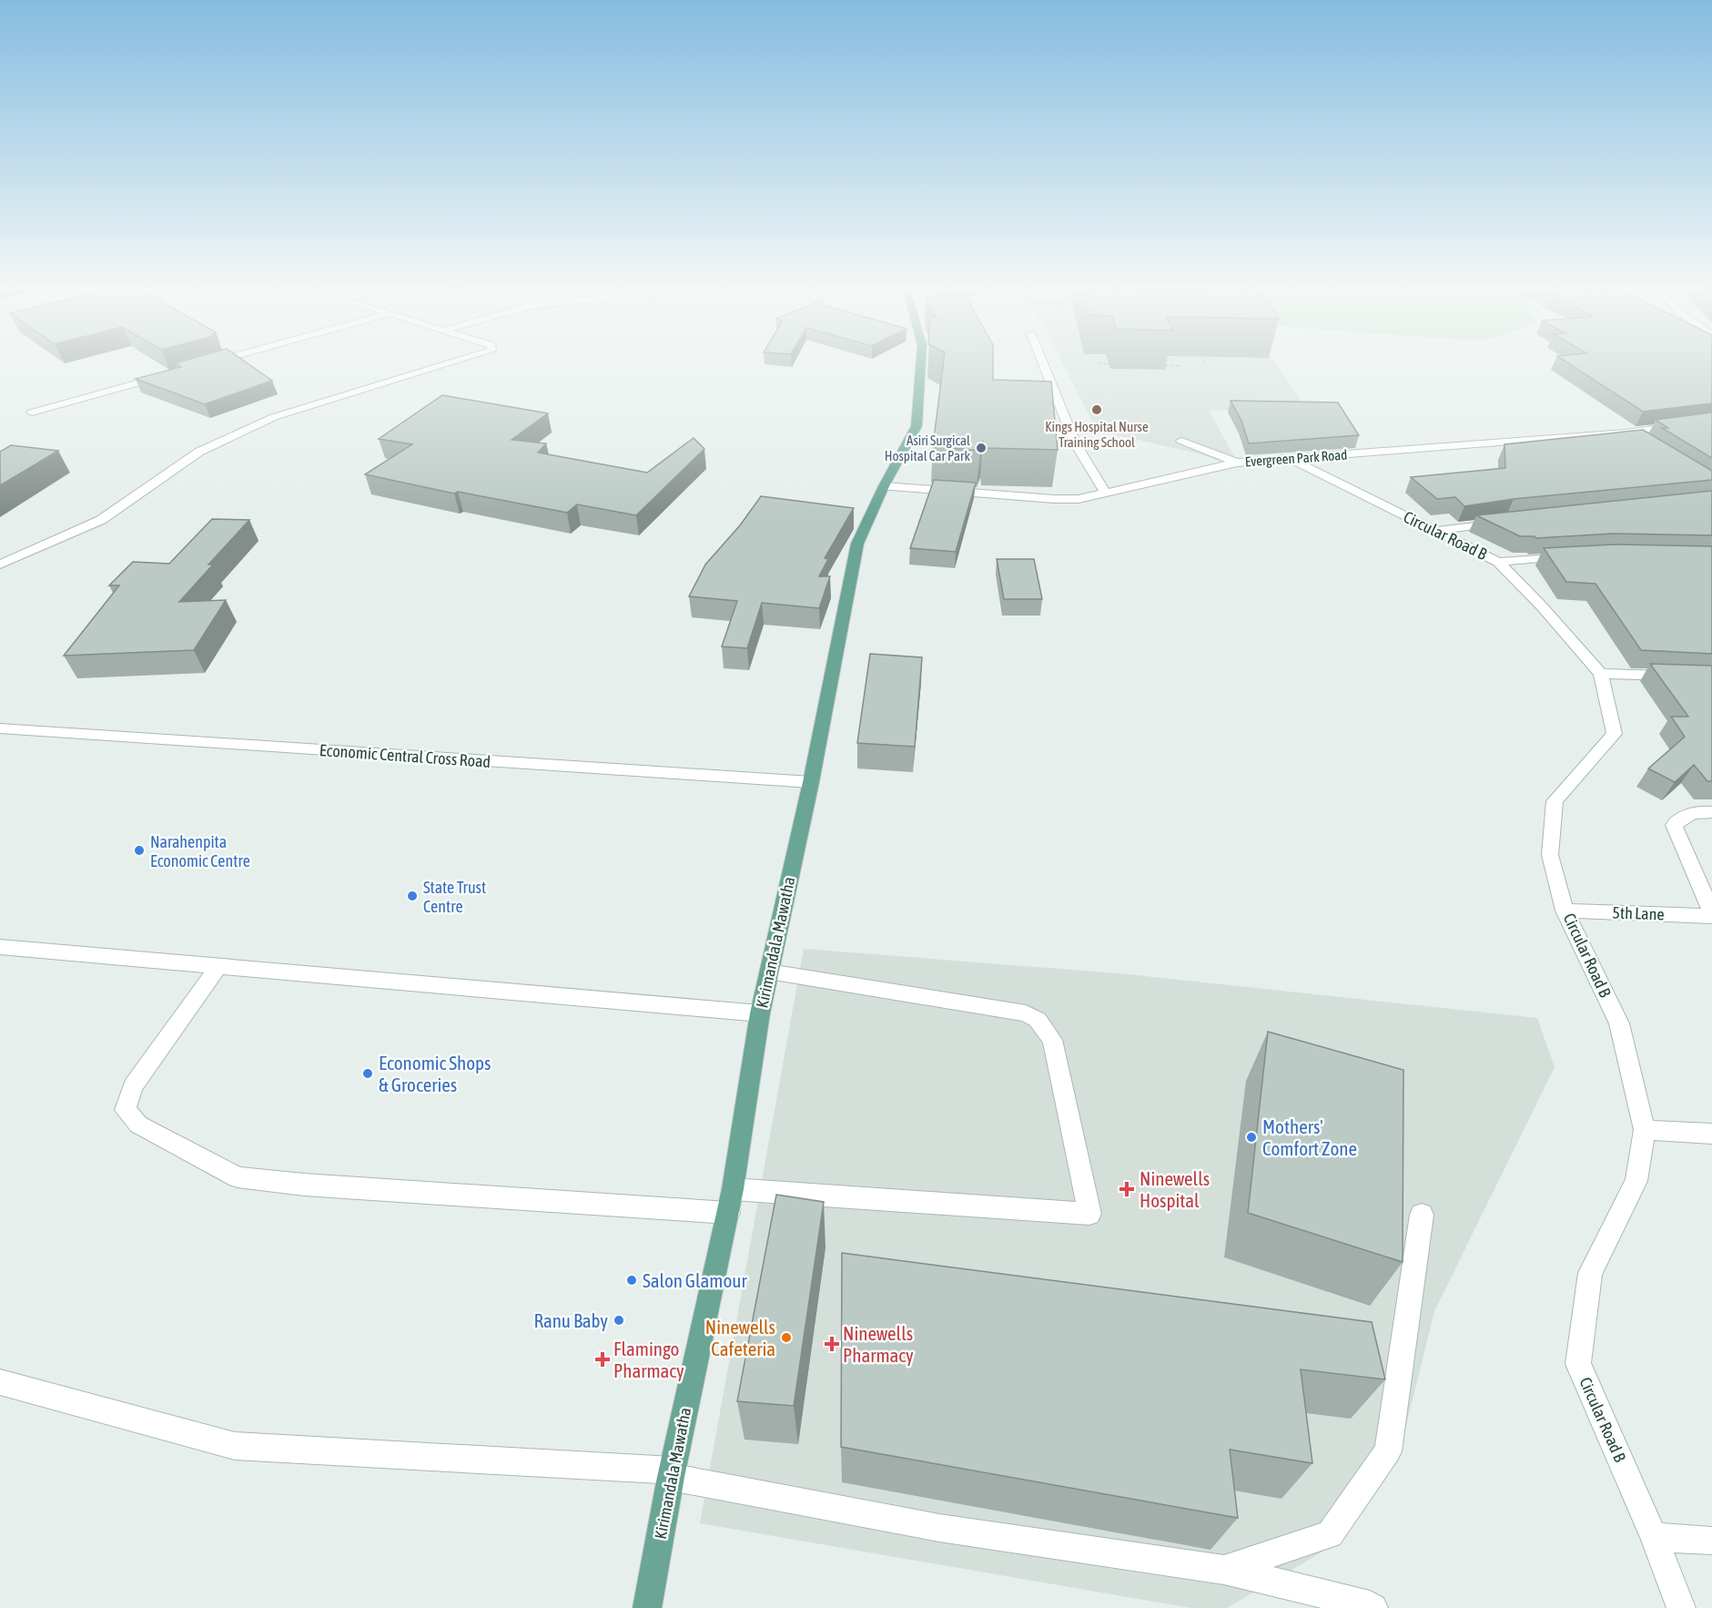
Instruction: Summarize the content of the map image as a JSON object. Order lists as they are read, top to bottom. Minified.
{"streets":{"main road":["Kirimandala Mawatha"],"street":["Evergreen Park Road","Circular Road B","Economic Central Cross Road","5th Lane"]},"crossings":[["Evergreen Park Road","Circular Road B"],["Evergreen Park Road","Kirimandala Mawatha"],["Circular Road B","5th Lane"],["Economic Central Cross Road","Kirimandala Mawatha"]],"places":{"other":["Kings Hospital Nurse Training School","Asiri Surgical Hospital Car Park","Narahenpita Economic Centre","State Trust Centre","Economic Shops & Groceries","Mothers' Comfort Zone","Salon Glamour","Ranu Baby","Ninewells Cafeteria"],"health":["Ninewells Hospital","Ninewells Pharmacy","Flamingo Pharmacy"]}}
